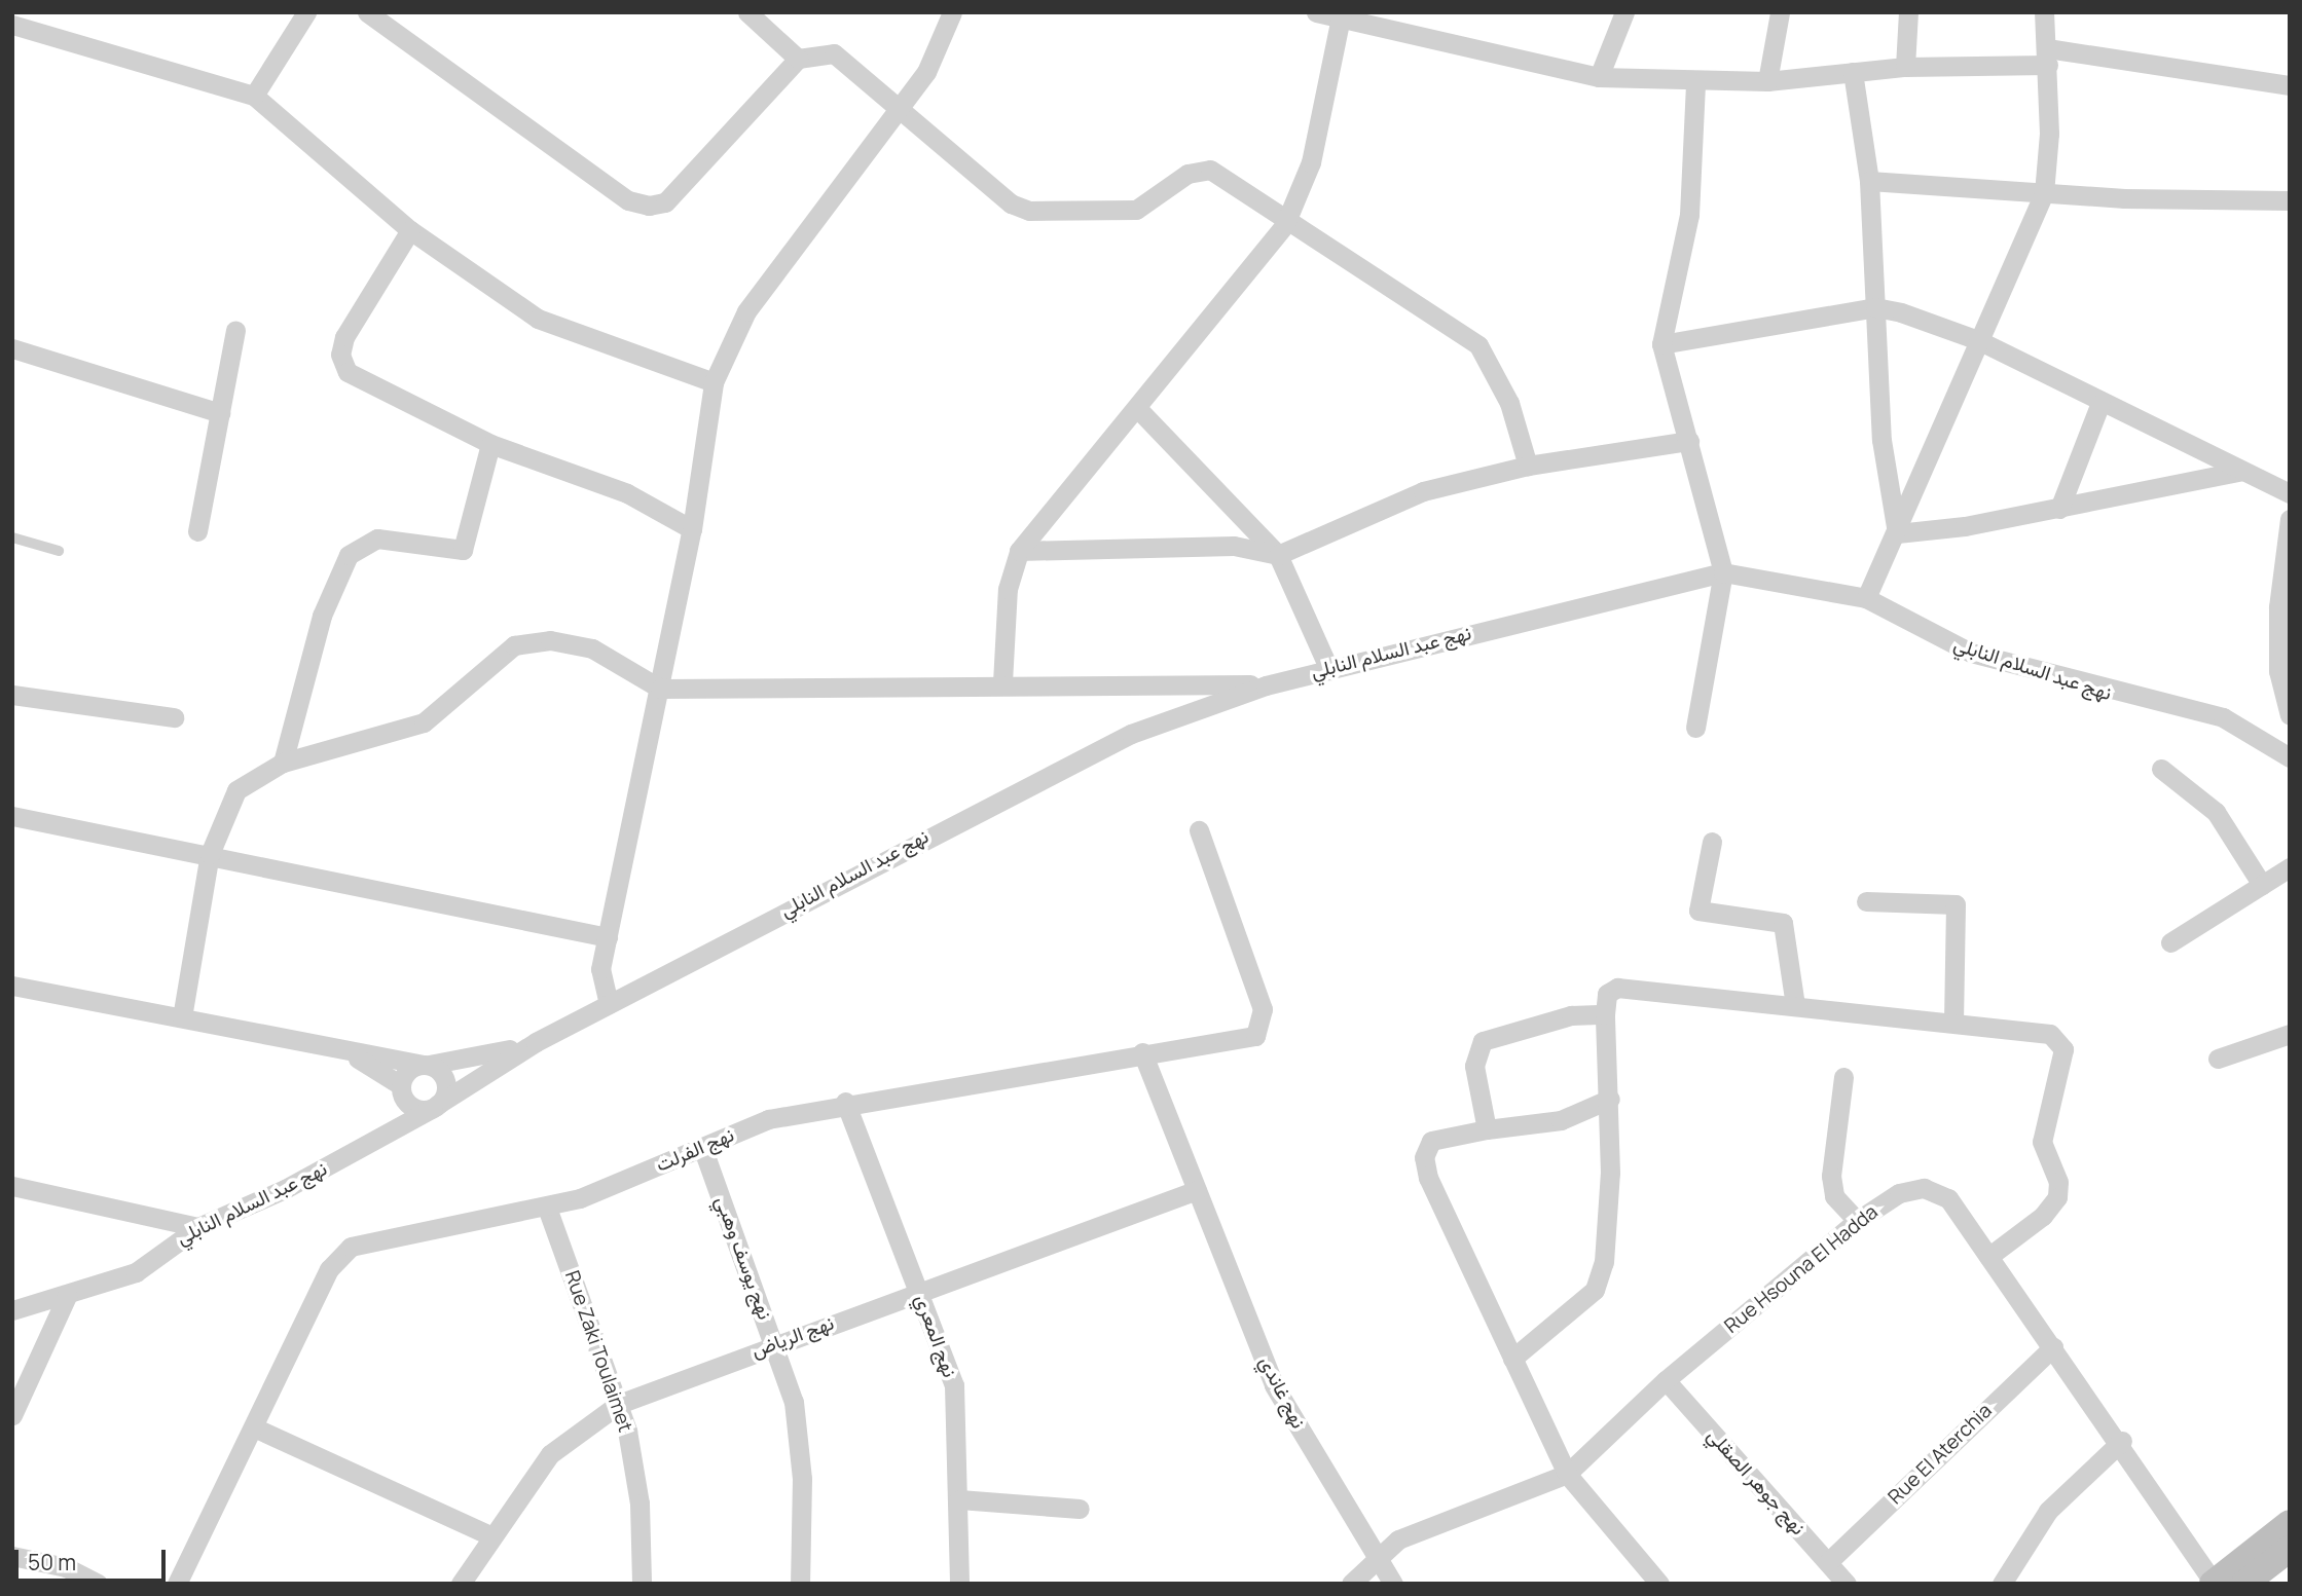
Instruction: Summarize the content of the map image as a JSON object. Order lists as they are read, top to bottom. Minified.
{"streets":{"street":["نهج عبد السلام النابلي","نهج الفرلت","نهج يوسف وهبي","Rue Hsouna El Hadda","نهج المعري","نهج الرياض","Rue Zaki Toulaimet","نهج غاندي","Rue El Aterchia","نهج جوهر الصقلي"]},"crossings":[["نهج الفرلت","نهج يوسف وهبي"],["نهج الفرلت","نهج المعري"],["نهج الفرلت","Rue Zaki Toulaimet"],["نهج الفرلت","نهج غاندي"],["نهج يوسف وهبي","نهج الرياض"],["Rue Hsouna El Hadda","نهج غاندي"],["Rue Hsouna El Hadda","Rue El Aterchia"],["Rue Hsouna El Hadda","نهج جوهر الصقلي"],["نهج المعري","نهج الرياض"],["نهج الرياض","Rue Zaki Toulaimet"],["نهج الرياض","نهج غاندي"],["Rue El Aterchia","نهج جوهر الصقلي"]],"scale_bar":"50 m"}
